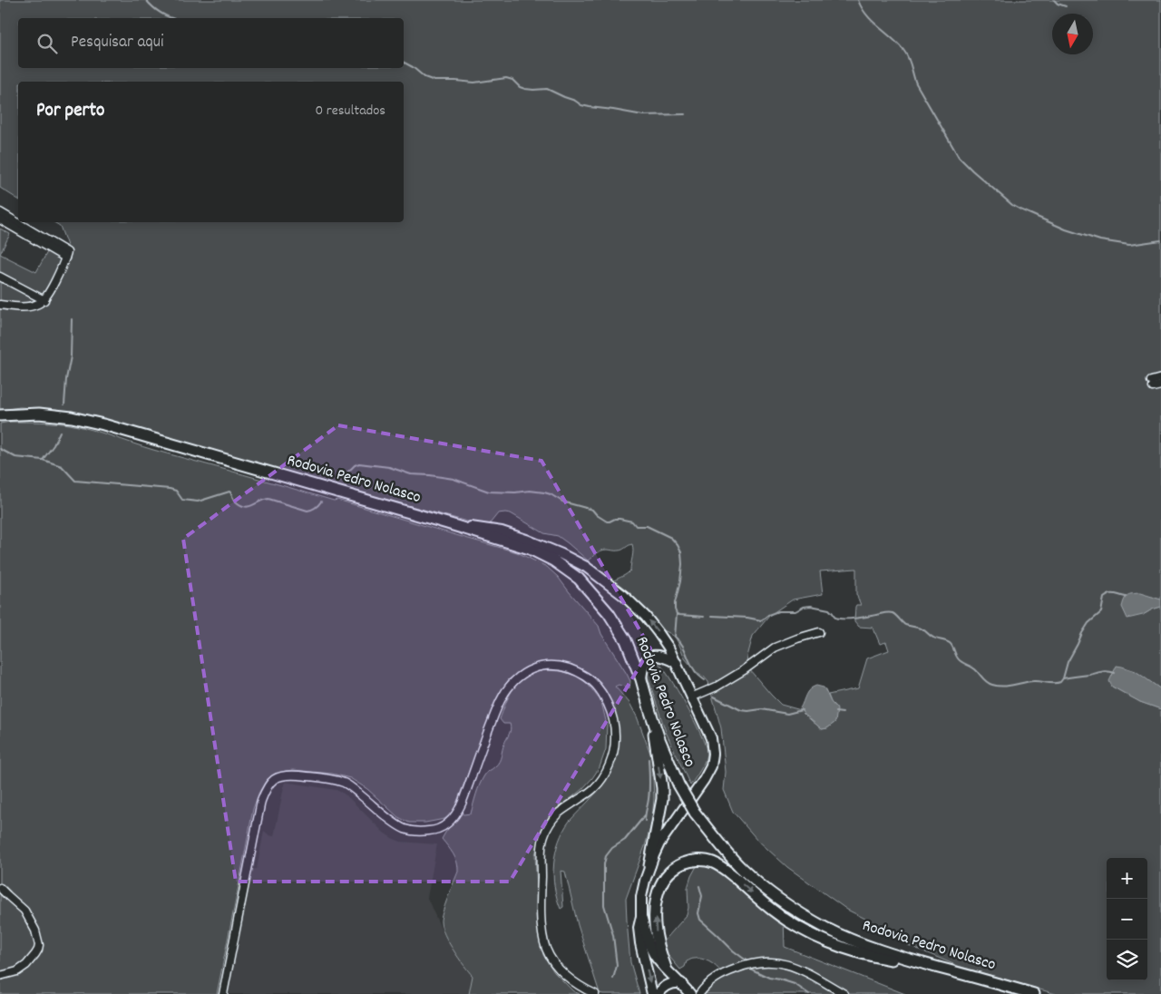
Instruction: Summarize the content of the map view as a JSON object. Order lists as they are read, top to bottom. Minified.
{"streets":{"highway":["Rodovia Pedro Nolasco"]},"north":"bottom","page":{"search":"Pesquisar aqui","heading":["Por perto","0 resultados"],"map_buttons":["+","−"]}}
